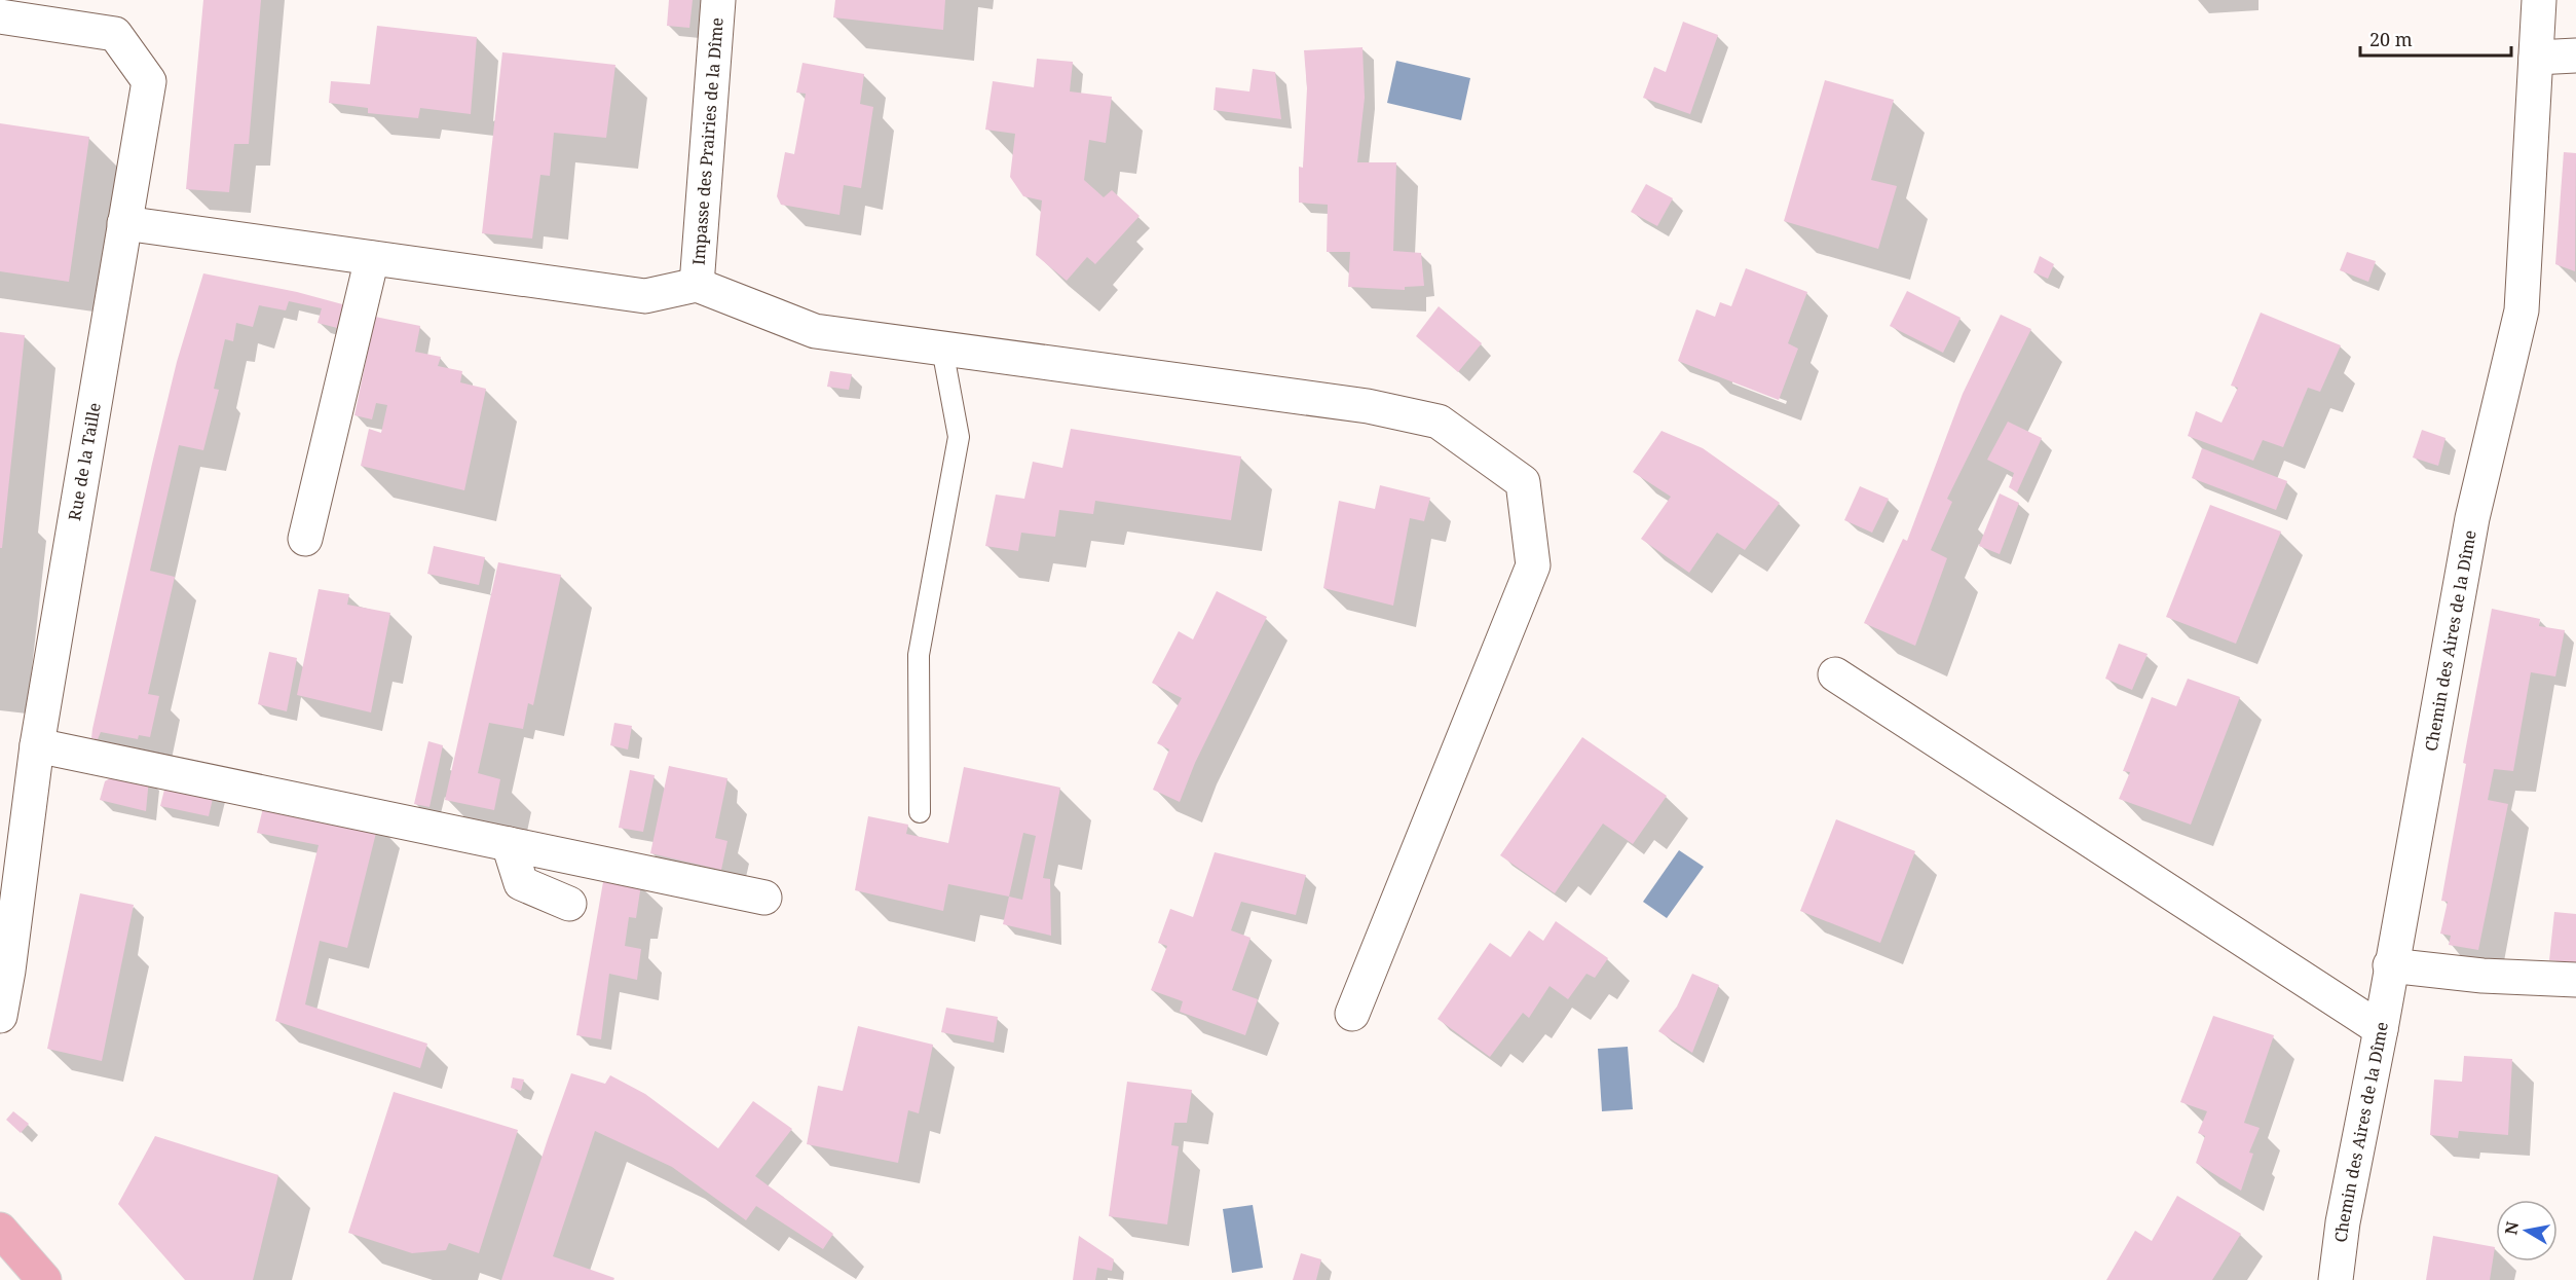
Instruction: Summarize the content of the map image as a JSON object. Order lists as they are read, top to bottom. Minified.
{"streets":{"street":["Impasse des Prairies de la Dîme","Rue de la Taille","Chemin des Aires de la Dîme"]},"scale_bar":"20 m","north":"left"}
